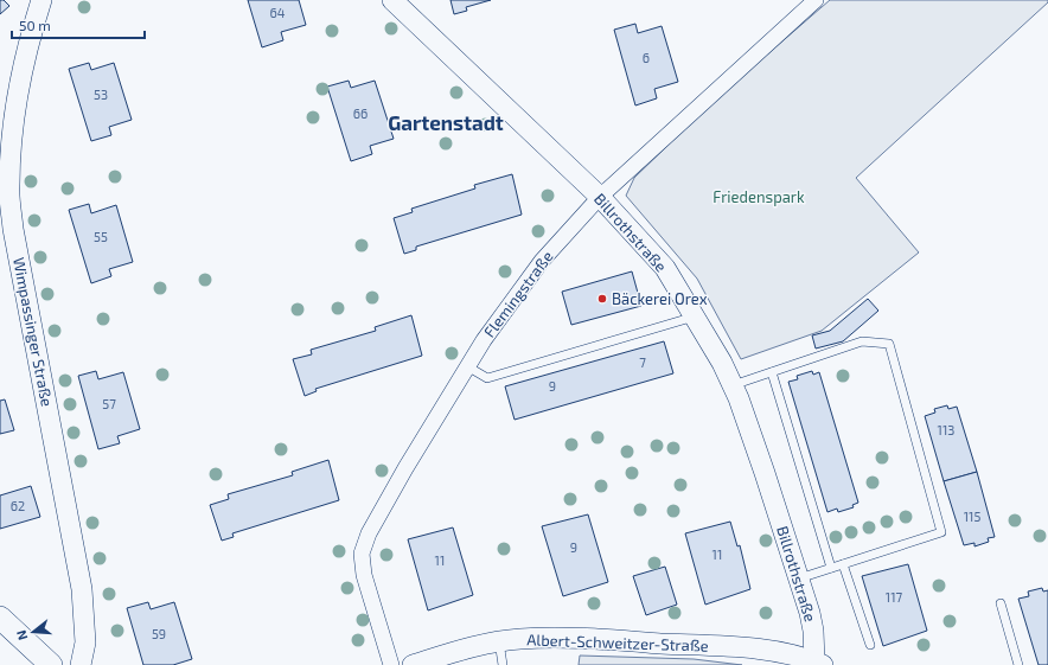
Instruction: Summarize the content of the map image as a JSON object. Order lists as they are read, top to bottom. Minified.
{"streets":{"street":["Billrothstraße","Flemingstraße","Wimpassinger Straße","Albert-Schweitzer-Straße"]},"crossings":[["Billrothstraße","Flemingstraße"],["Billrothstraße","Albert-Schweitzer-Straße"]],"districts":["Gartenstadt"],"parks":["Friedenspark"],"places":["Bäckerei Orex"],"house_numbers":["64","6","53","66","55","7","9","57","113","62","115","9","11","11","117","59"],"scale_bar":"50 m","north":"left"}
